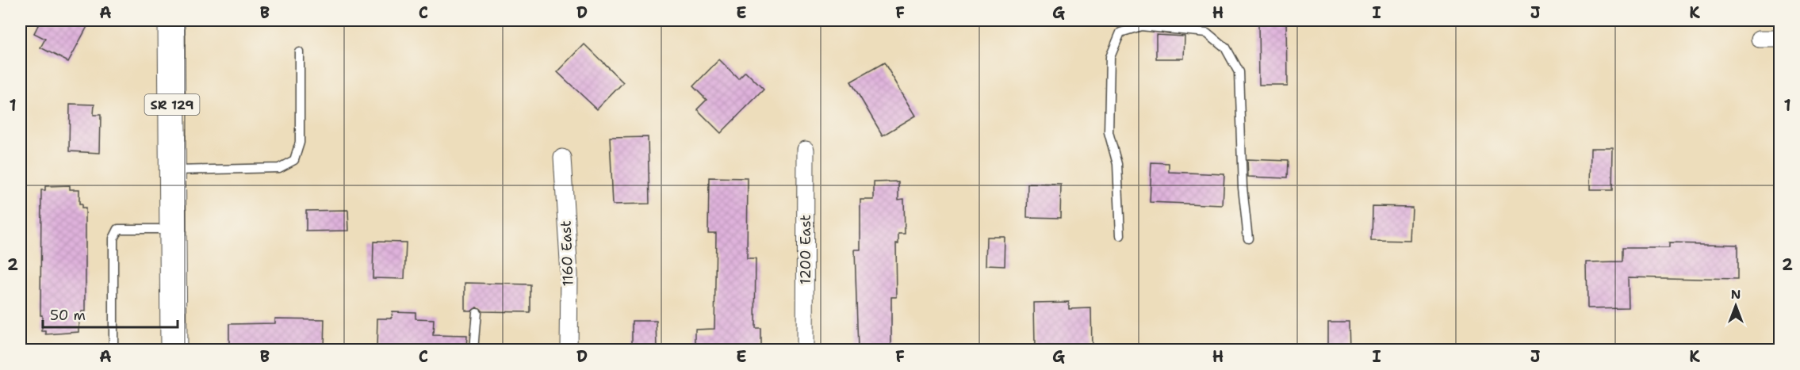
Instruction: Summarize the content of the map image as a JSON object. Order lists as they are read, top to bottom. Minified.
{"streets":{"main road":["SR 129"],"street":["1200 East","1160 East"]},"scale_bar":"50 m","north":"top","grid":{"columns":["A","B","C","D","E","F","G","H","I","J","K"],"rows":["1","2"]}}
